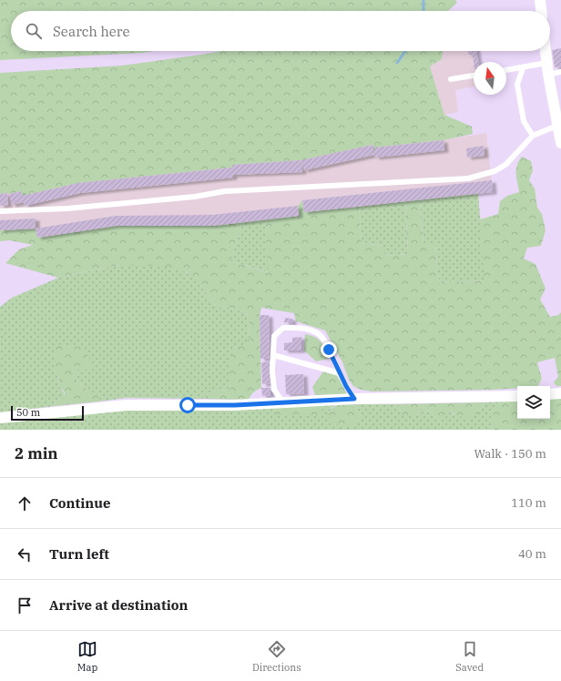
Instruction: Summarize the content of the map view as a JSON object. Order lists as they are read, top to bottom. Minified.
{"scale_bar":"50 m","north":"top","page":{"search":"Search here","scale":"50 m","heading":["2 min","Walk · 150 m"],"list":[["Continue","110 m"],["Turn left","40 m"],"Arrive at destination"],"nav":["Map","Directions","Saved"]}}
